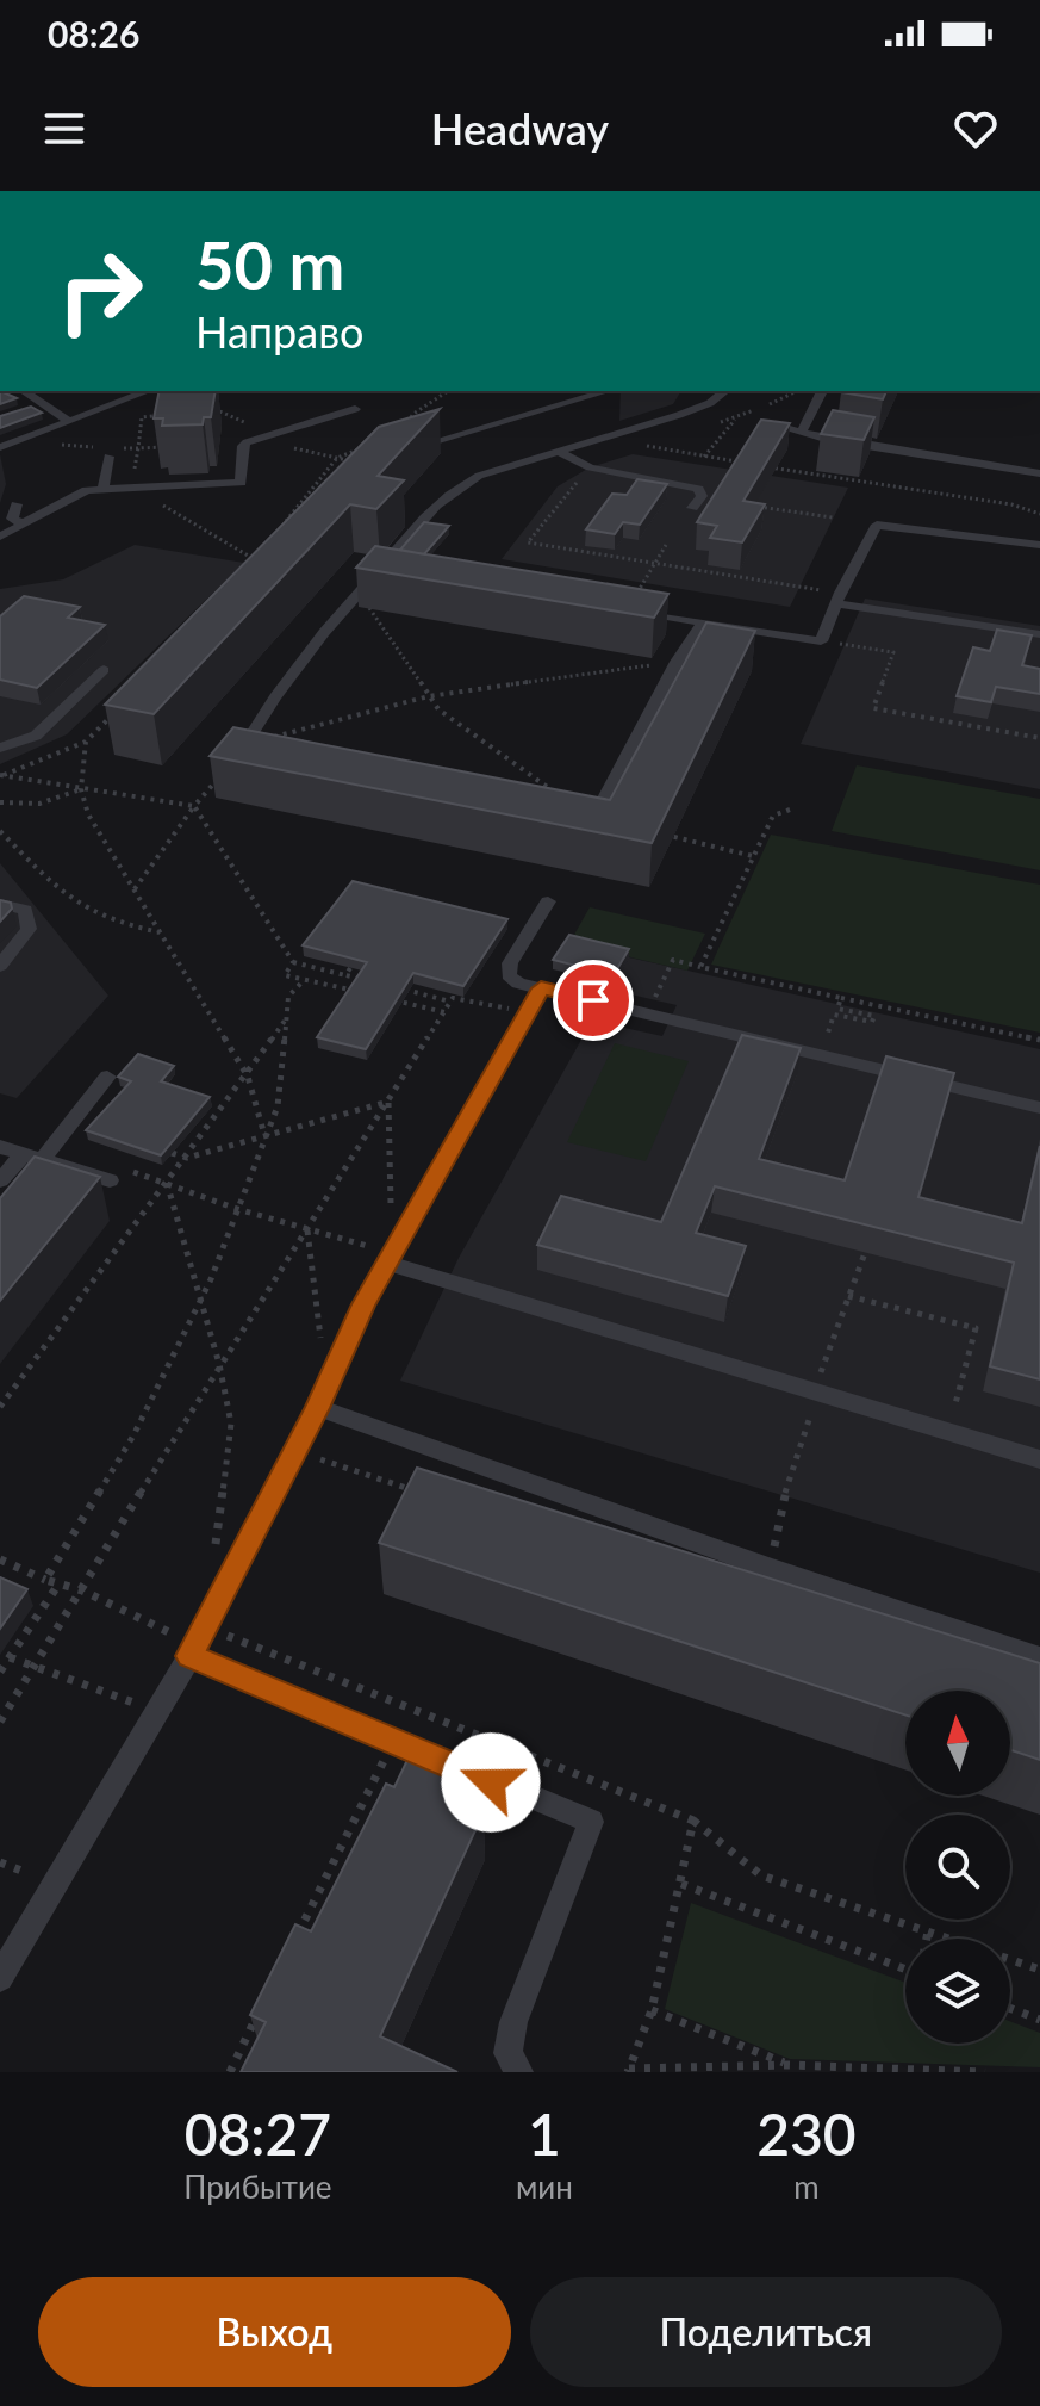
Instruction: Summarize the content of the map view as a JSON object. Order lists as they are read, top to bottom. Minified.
{"north":"top","page":{"status":"08:26","header":"Headway","turn":["50 m","Направо"],"eta":["08:27","Прибытие","1","мин","230","m"],"buttons":["Выход","Поделиться"]}}
